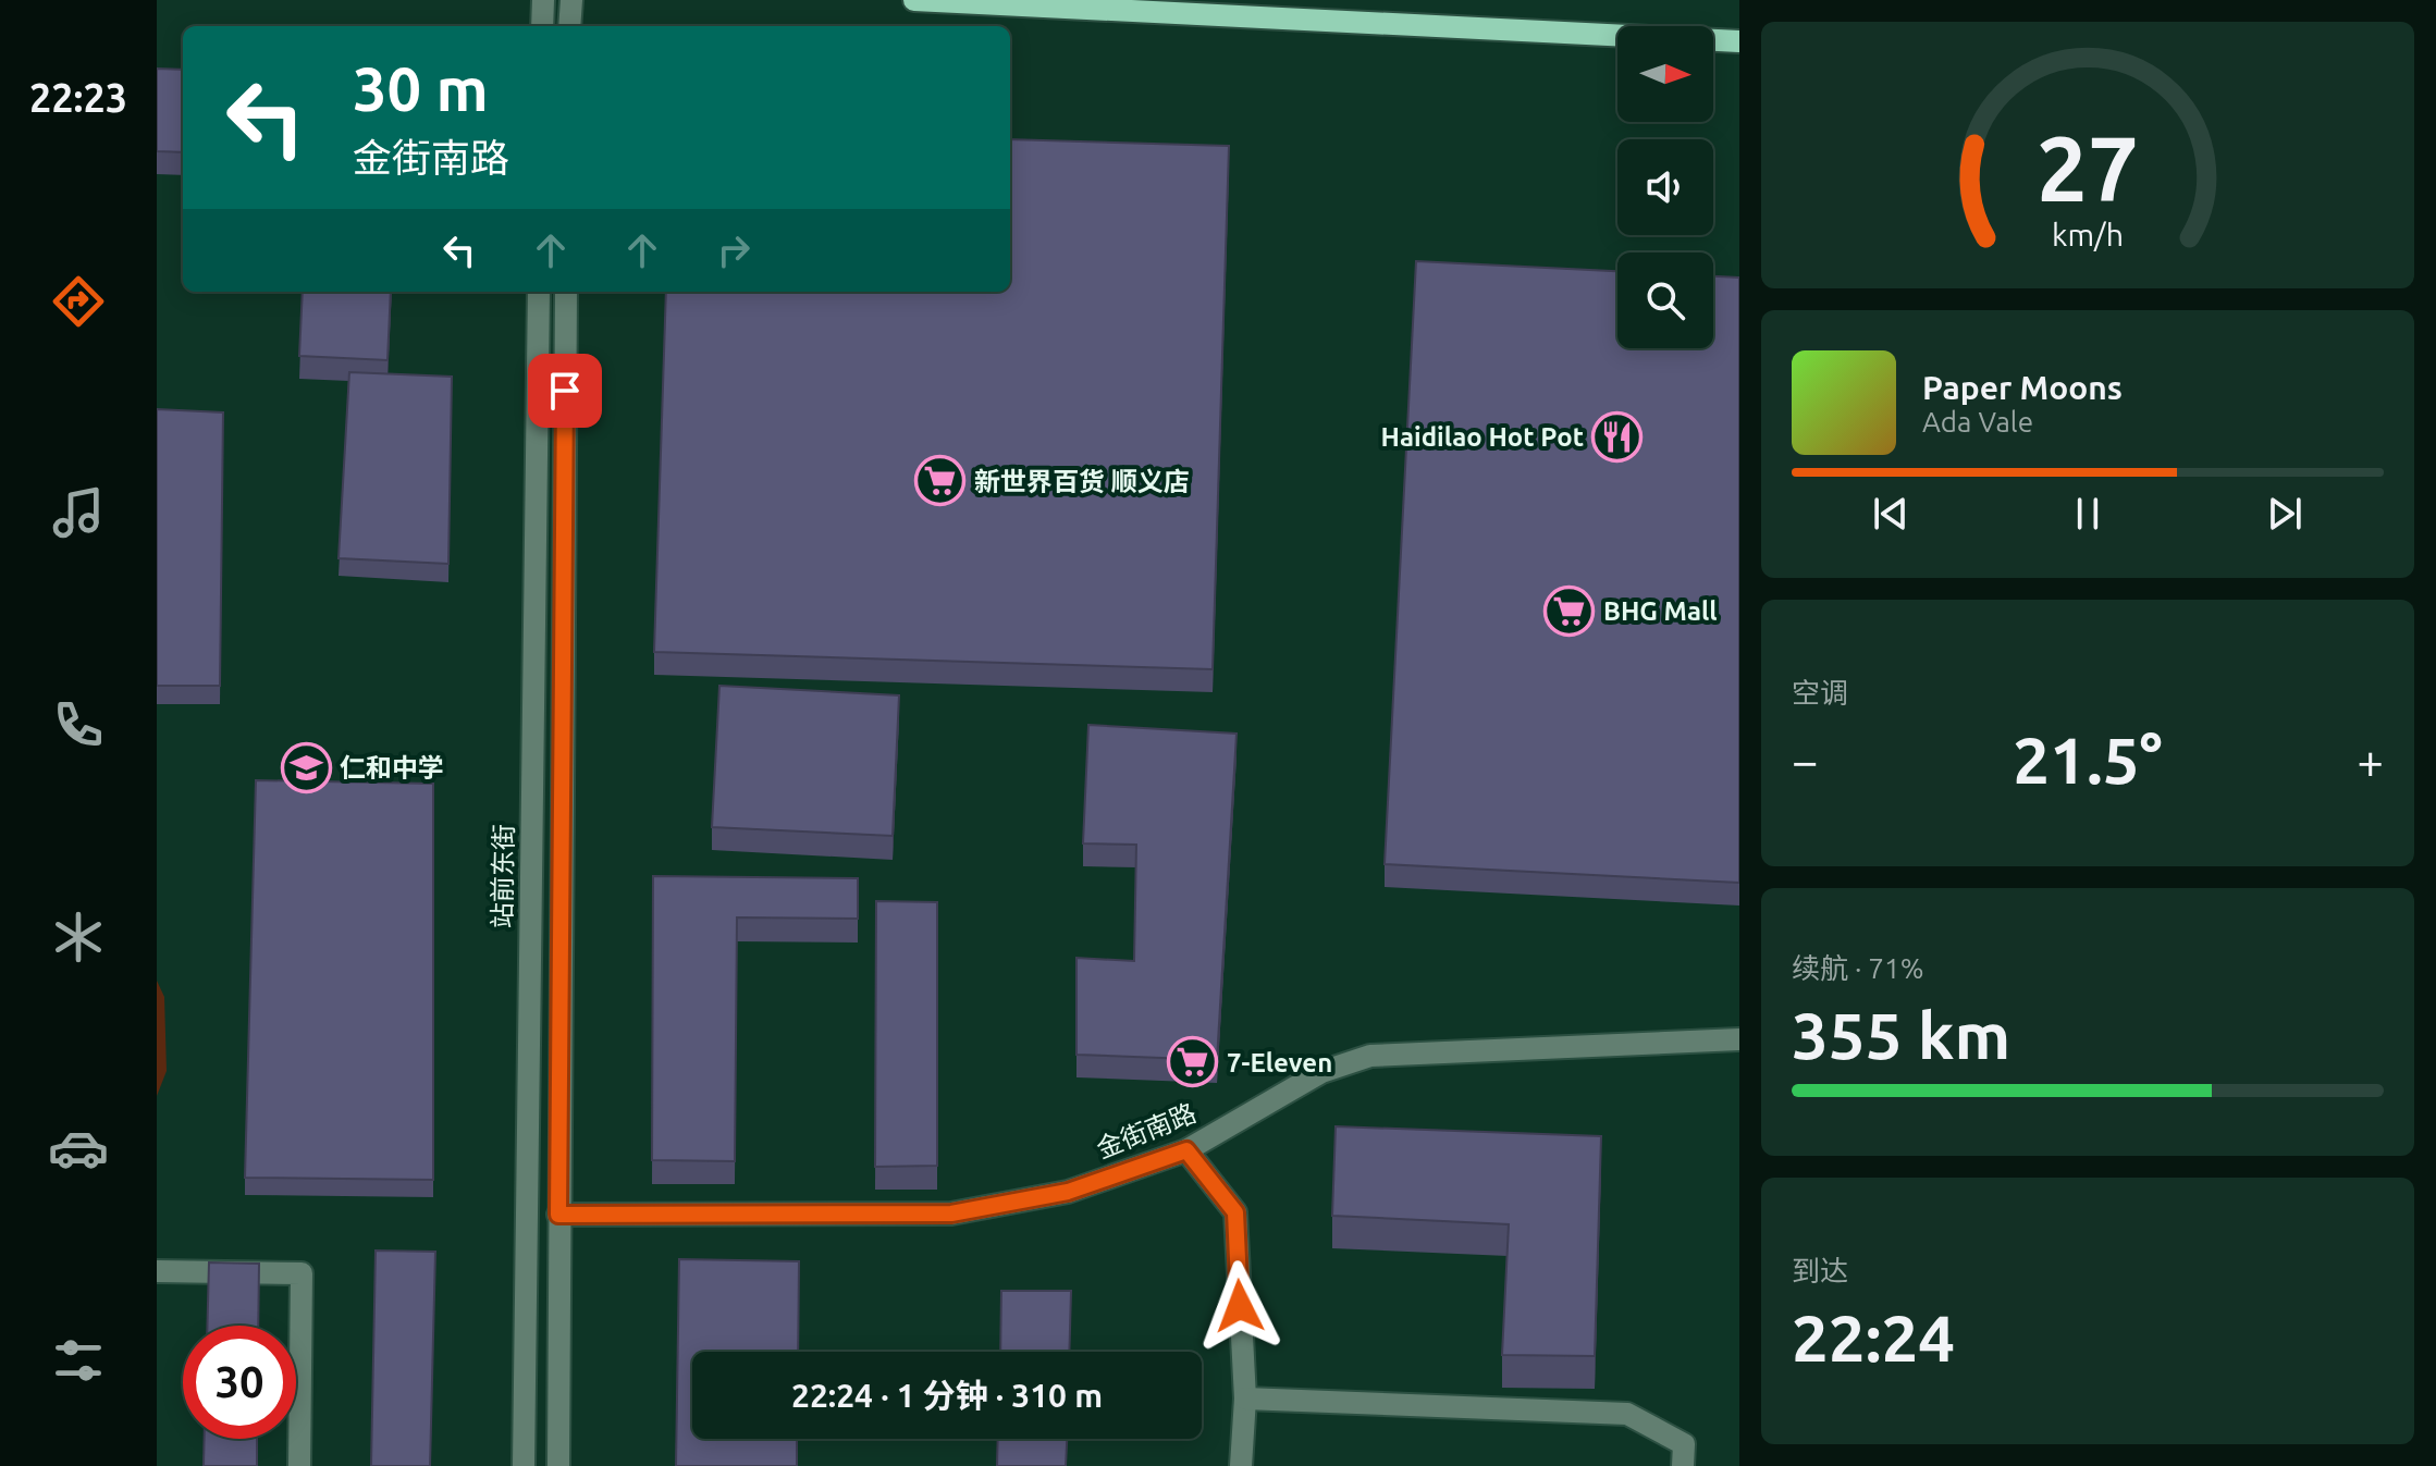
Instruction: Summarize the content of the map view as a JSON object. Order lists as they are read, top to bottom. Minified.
{"streets":{"street":["站前东街","金街南路"]},"places":{"restaurant":["Haidilao Hot Pot"],"supermarket":["新世界百货 顺义店","BHG Mall","7-Eleven"],"school or university":["仁和中学"]},"north":"right","page":{"tabs":"22:23","turn":["30 m","金街南路"],"song":["Paper Moons","Ada Vale"],"tile":["空调",["续航 · 71%","355 km"],["到达","22:24"]],"heat":["−","21.5°","+"],"limit":"30","trip":"22:24 · 1 分钟 · 310 m","gauge":["27","km/h"]}}
